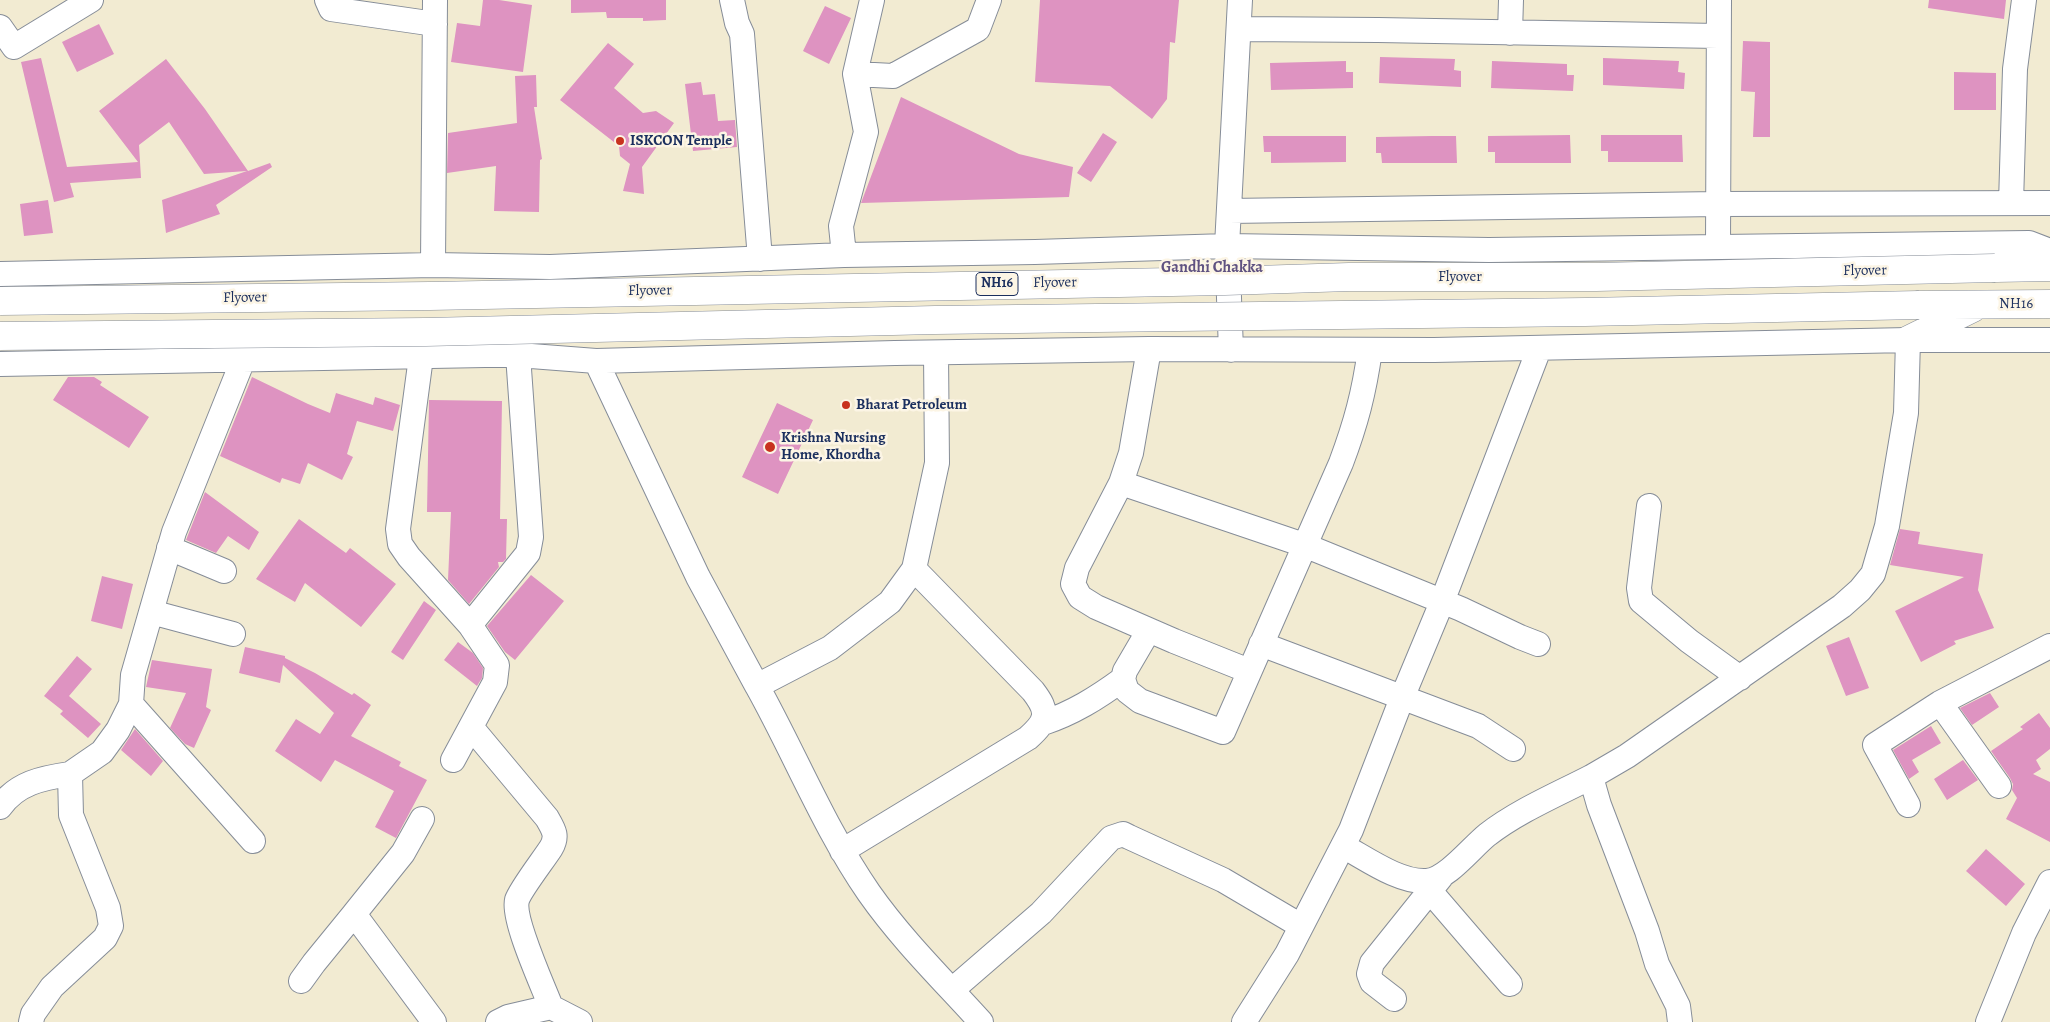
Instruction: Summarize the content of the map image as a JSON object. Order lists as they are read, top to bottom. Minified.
{"streets":{"highway":["Flyover","NH16"]},"districts":["Gandhi Chakka"],"places":["ISKCON Temple","Bharat Petroleum","Krishna Nursing Home, Khordha"]}
